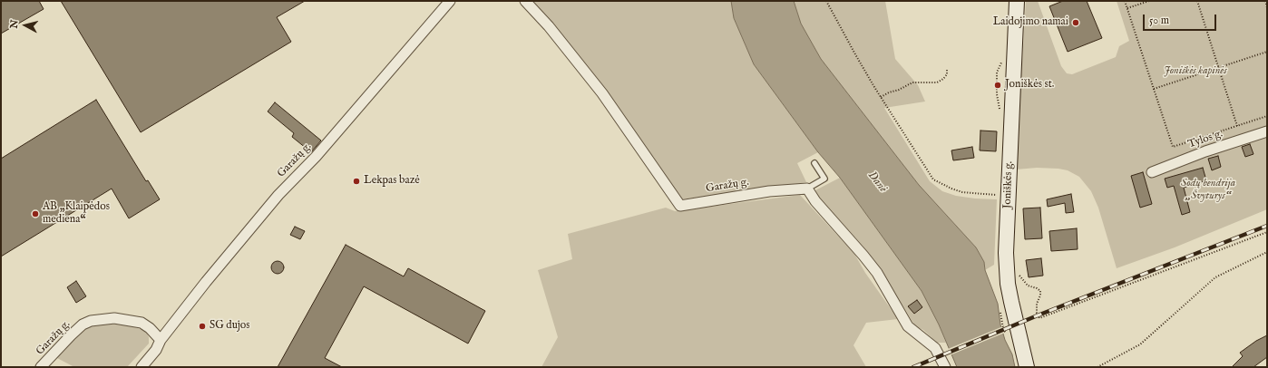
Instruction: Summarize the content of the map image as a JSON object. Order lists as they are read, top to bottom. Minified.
{"streets":{"main road":["Joniškės g."],"street":["Tylos g.","Garažų g."]},"water":["Danė"],"parks":["Joniškės kapinės","Sodų bendrija „Švyturys“"],"places":["Laidojimo namai","Joniškės st.","Lekpas bazė","AB „Klaipėdos mediena“","SG dujos"],"scale_bar":"50 m","north":"left"}
